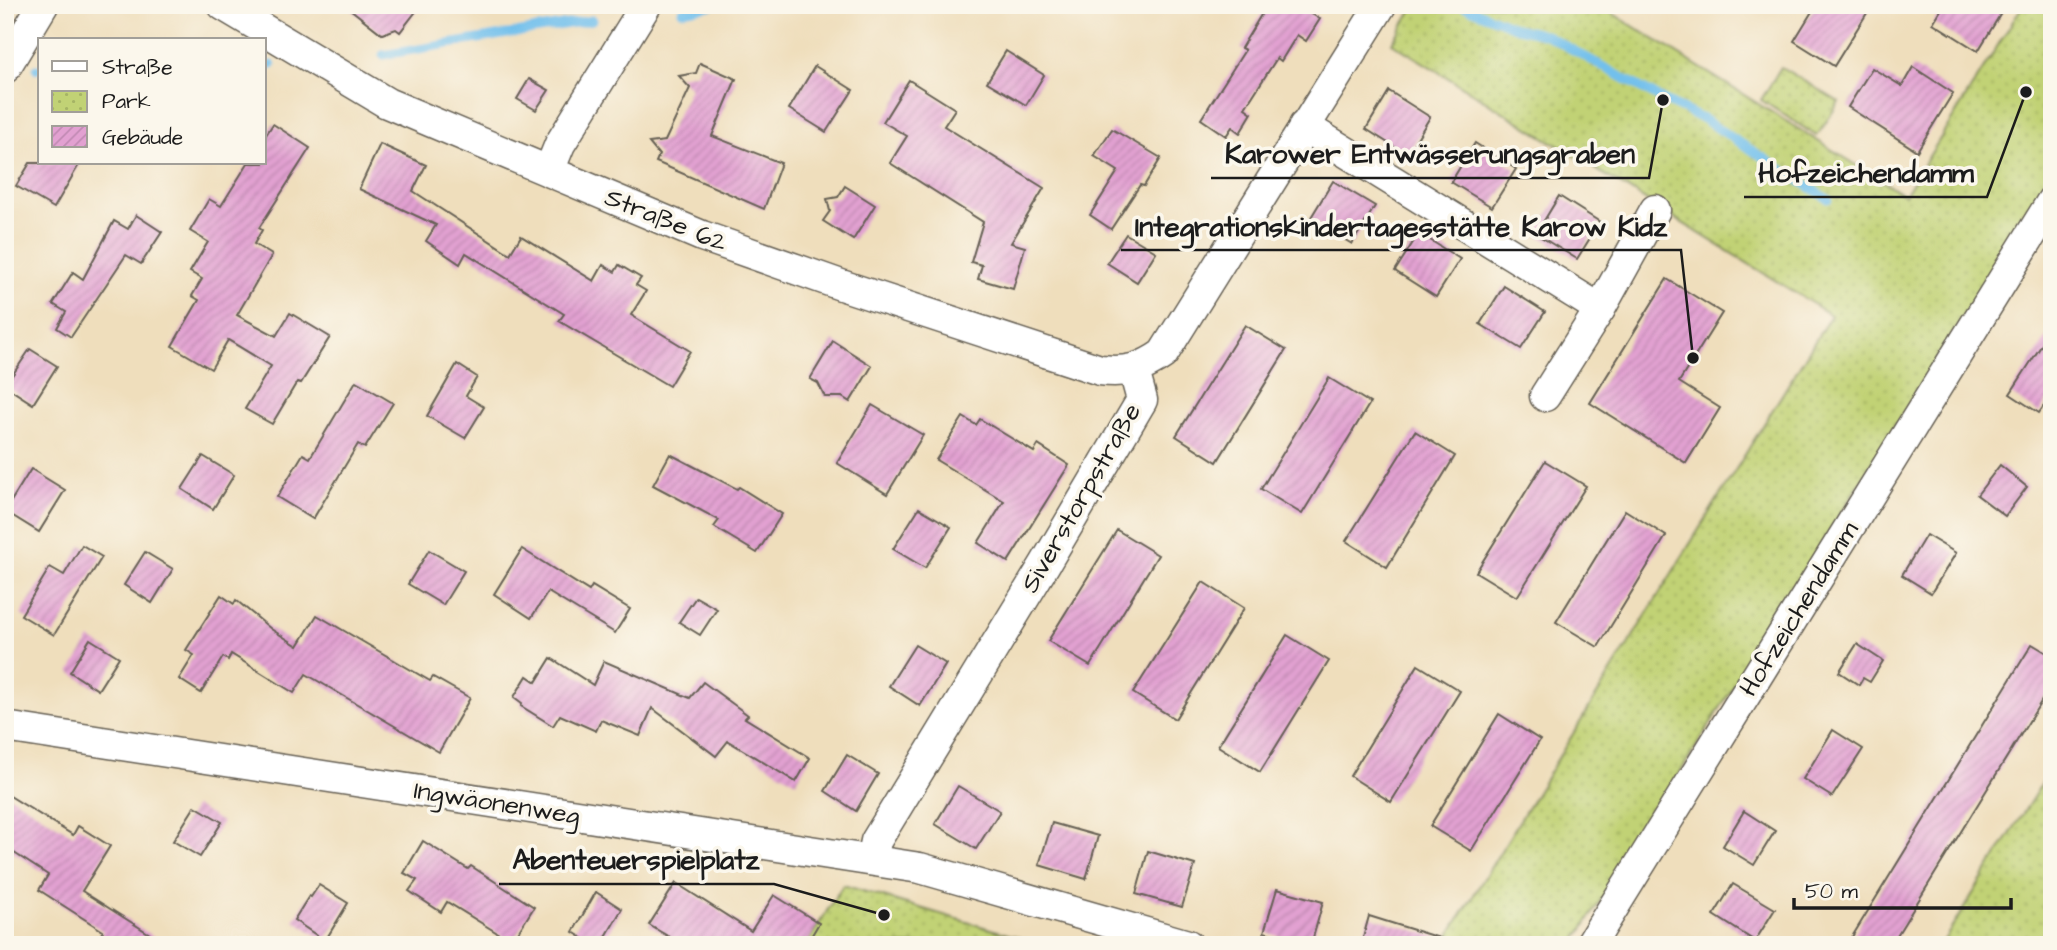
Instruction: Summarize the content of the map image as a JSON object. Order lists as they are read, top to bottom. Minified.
{"streets":{"street":["Straße 62","Siverstorpstraße","Hofzeichendamm","Ingwäonenweg"]},"crossings":[["Straße 62","Siverstorpstraße"],["Siverstorpstraße","Ingwäonenweg"]],"places":["Hofzeichendamm","Karower Entwässerungsgraben","Integrationskindertagesstätte Karow Kidz","Abenteuerspielplatz"],"legend":["Straße","Park","Gebäude"],"scale_bar":"50 m"}
